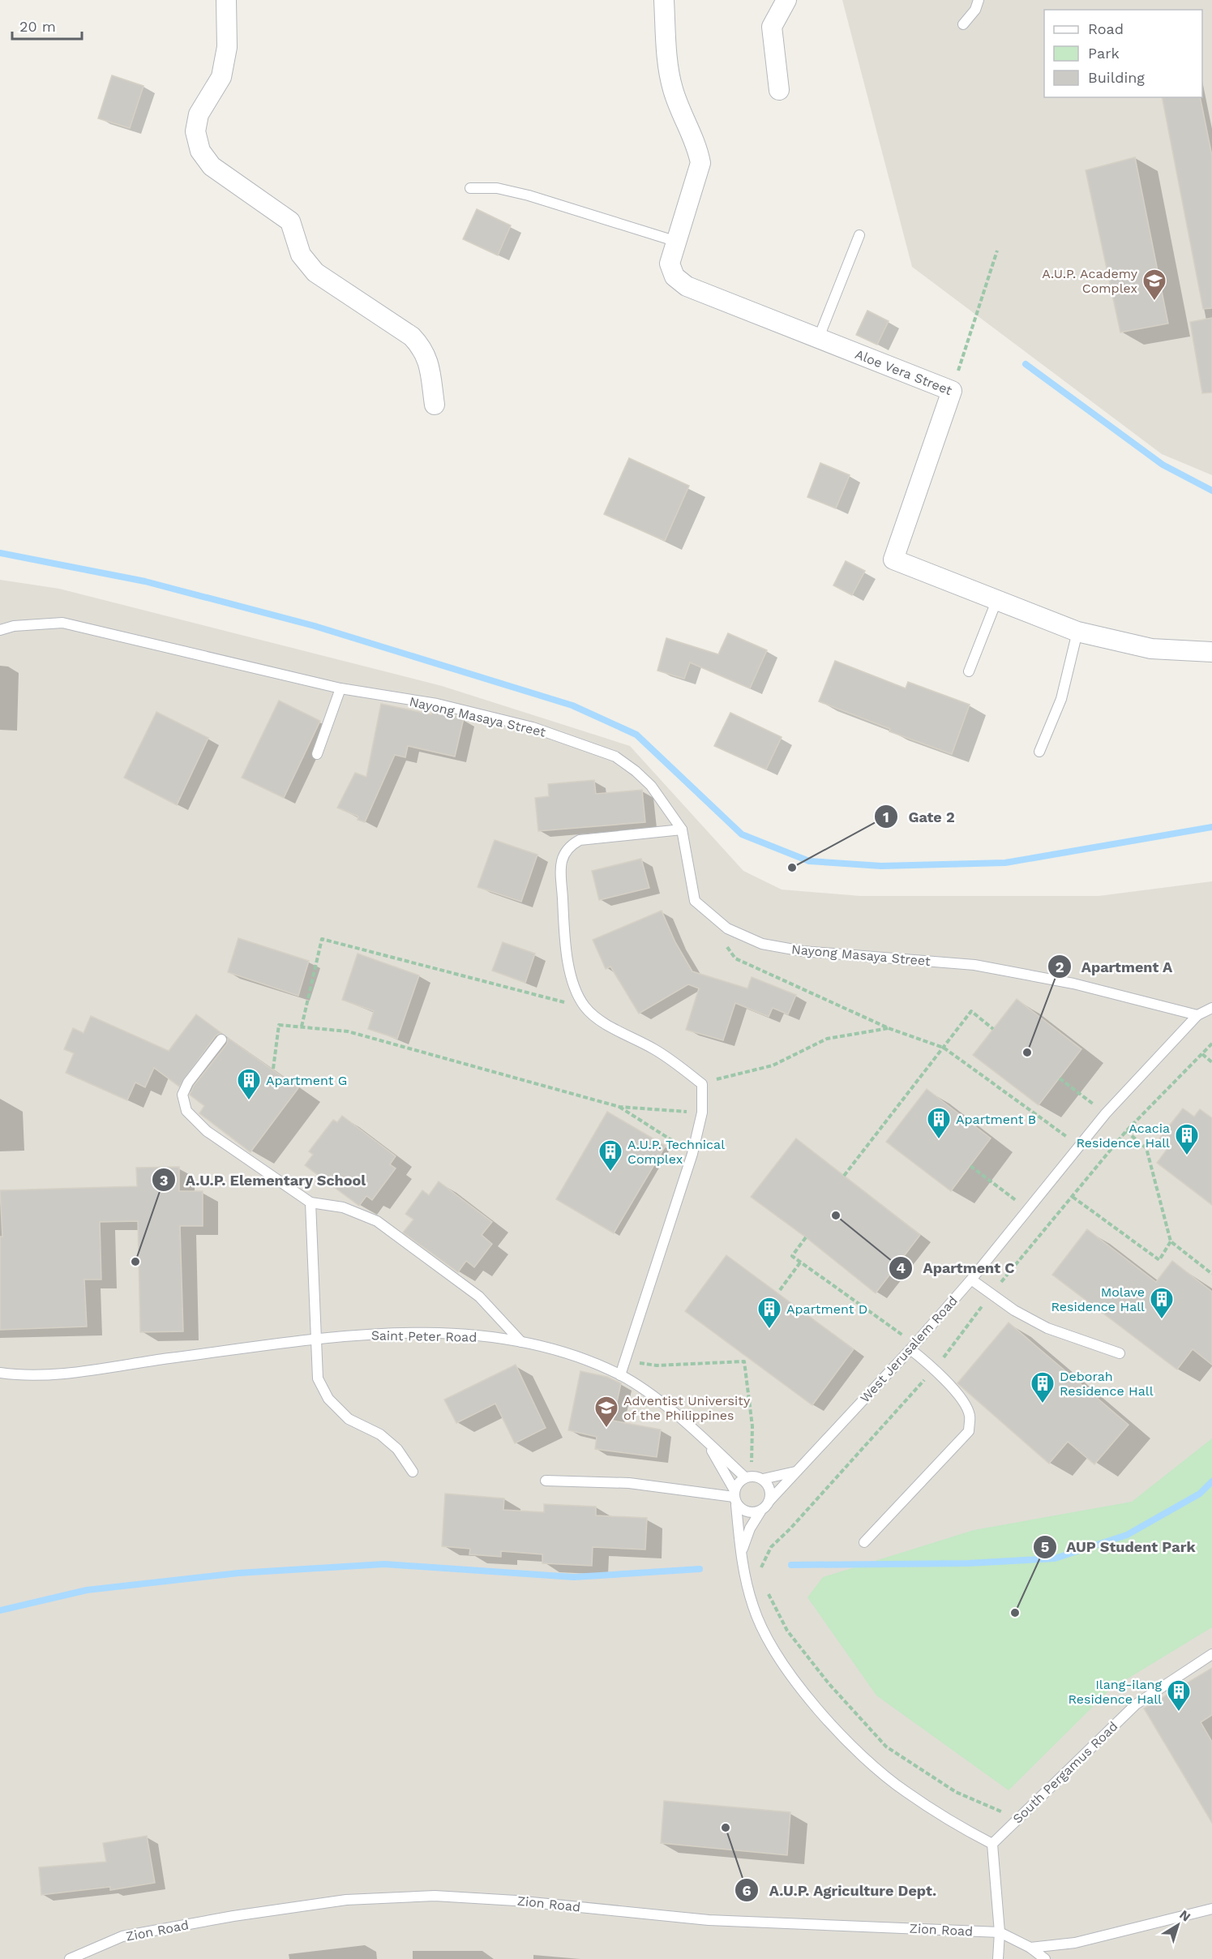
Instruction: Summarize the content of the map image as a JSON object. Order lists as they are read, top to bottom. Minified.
{"streets":{"street":["Aloe Vera Street"],"lane":["Nayong Masaya Street","Saint Peter Road","West Jerusalem Road","South Pergamus Road","Zion Road"]},"crossings":[["Nayong Masaya Street","West Jerusalem Road"],["Saint Peter Road","West Jerusalem Road"]],"places":{"school or university":["A.U.P. Academy Complex","Adventist University of the Philippines"],"other":["Gate 2","Apartment A","Apartment C","A.U.P. Elementary School","AUP Student Park","A.U.P. Agriculture Dept."],"building":["Apartment G","Apartment B","Acacia Residence Hall","A.U.P. Technical Complex","Molave Residence Hall","Apartment D","Deborah Residence Hall","Ilang-ilang Residence Hall"]},"legend":["Road","Park","Building"],"scale_bar":"20 m","north":"top right"}
